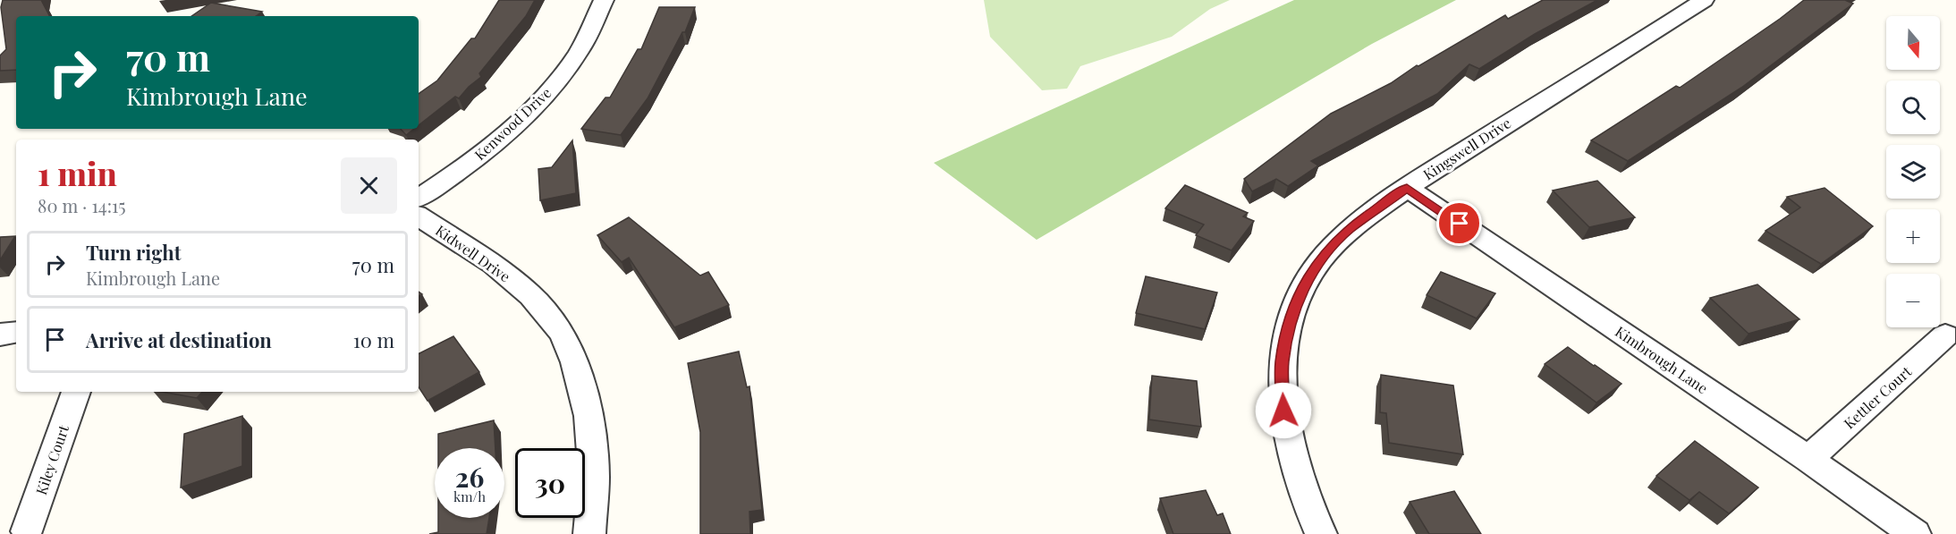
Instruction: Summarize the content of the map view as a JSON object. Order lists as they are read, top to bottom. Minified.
{"streets":{"street":["Kenwood Drive","Kingswell Drive","Kidwell Drive","Kimbrough Lane","Kettler Court","Kiley Court"]},"crossings":[["Kingswell Drive","Kimbrough Lane"],["Kimbrough Lane","Kettler Court"]],"north":"bottom","page":{"map_buttons":["+","−"],"turn":["70 m","Kimbrough Lane"],"heading":["1 min","80 m · 14:15"],"list":[{"name":"Turn right","note":"Kimbrough Lane","value":"70 m"},{"name":"Arrive at destination","value":"10 m"}],"speed":"26 km/h","limit":"30"}}
